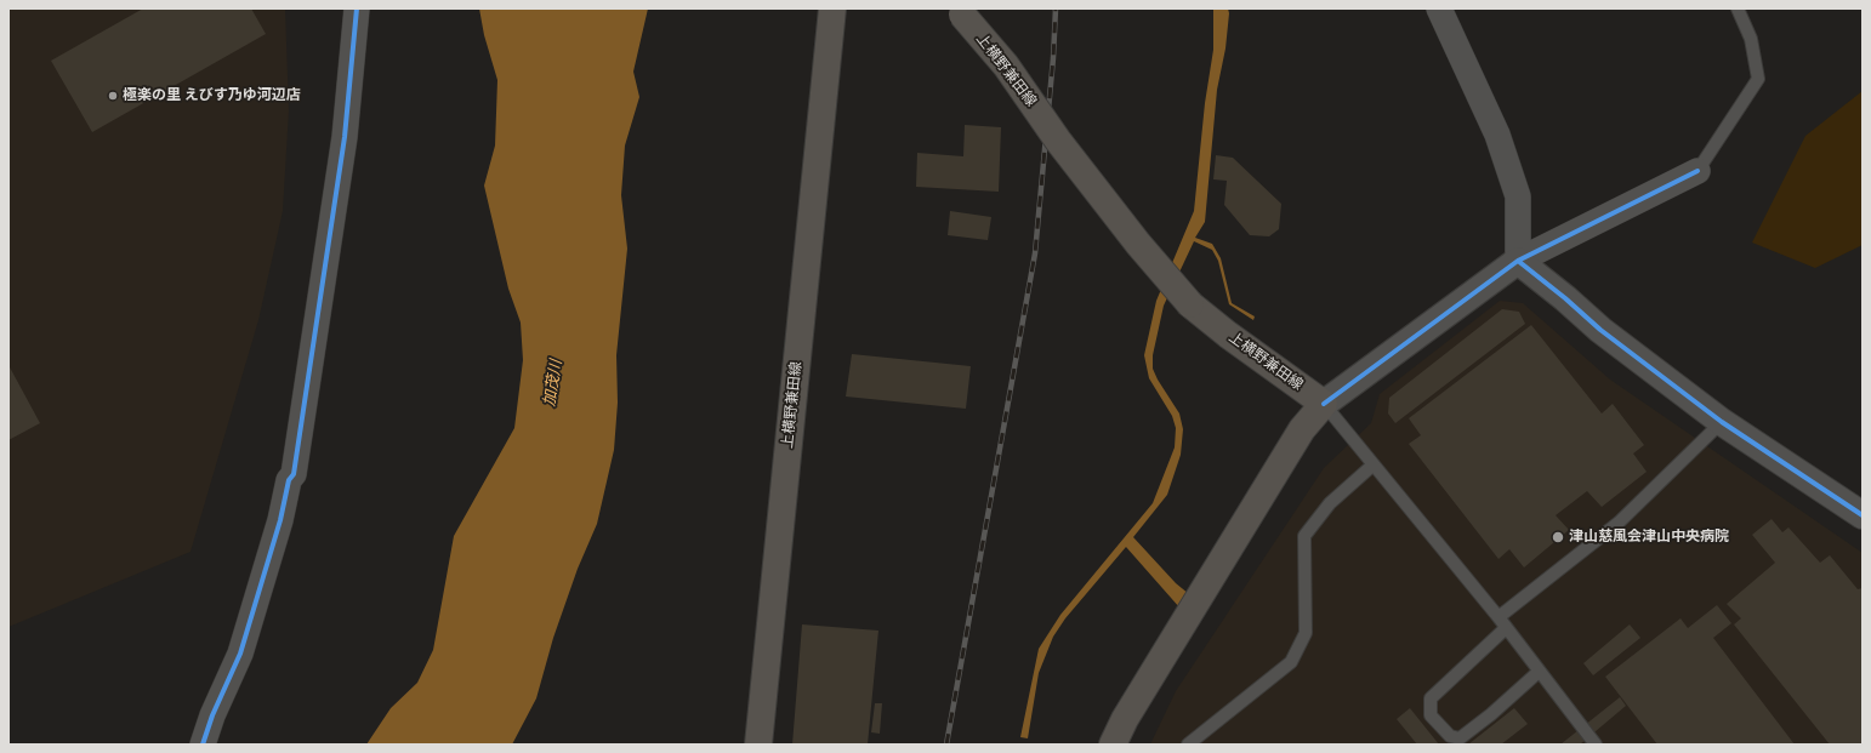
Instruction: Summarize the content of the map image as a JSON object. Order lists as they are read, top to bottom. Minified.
{"streets":{"main road":["上横野兼田線"]},"water":["加茂川"],"places":["極楽の里 えびす乃ゆ河辺店","津山慈風会津山中央病院"]}
